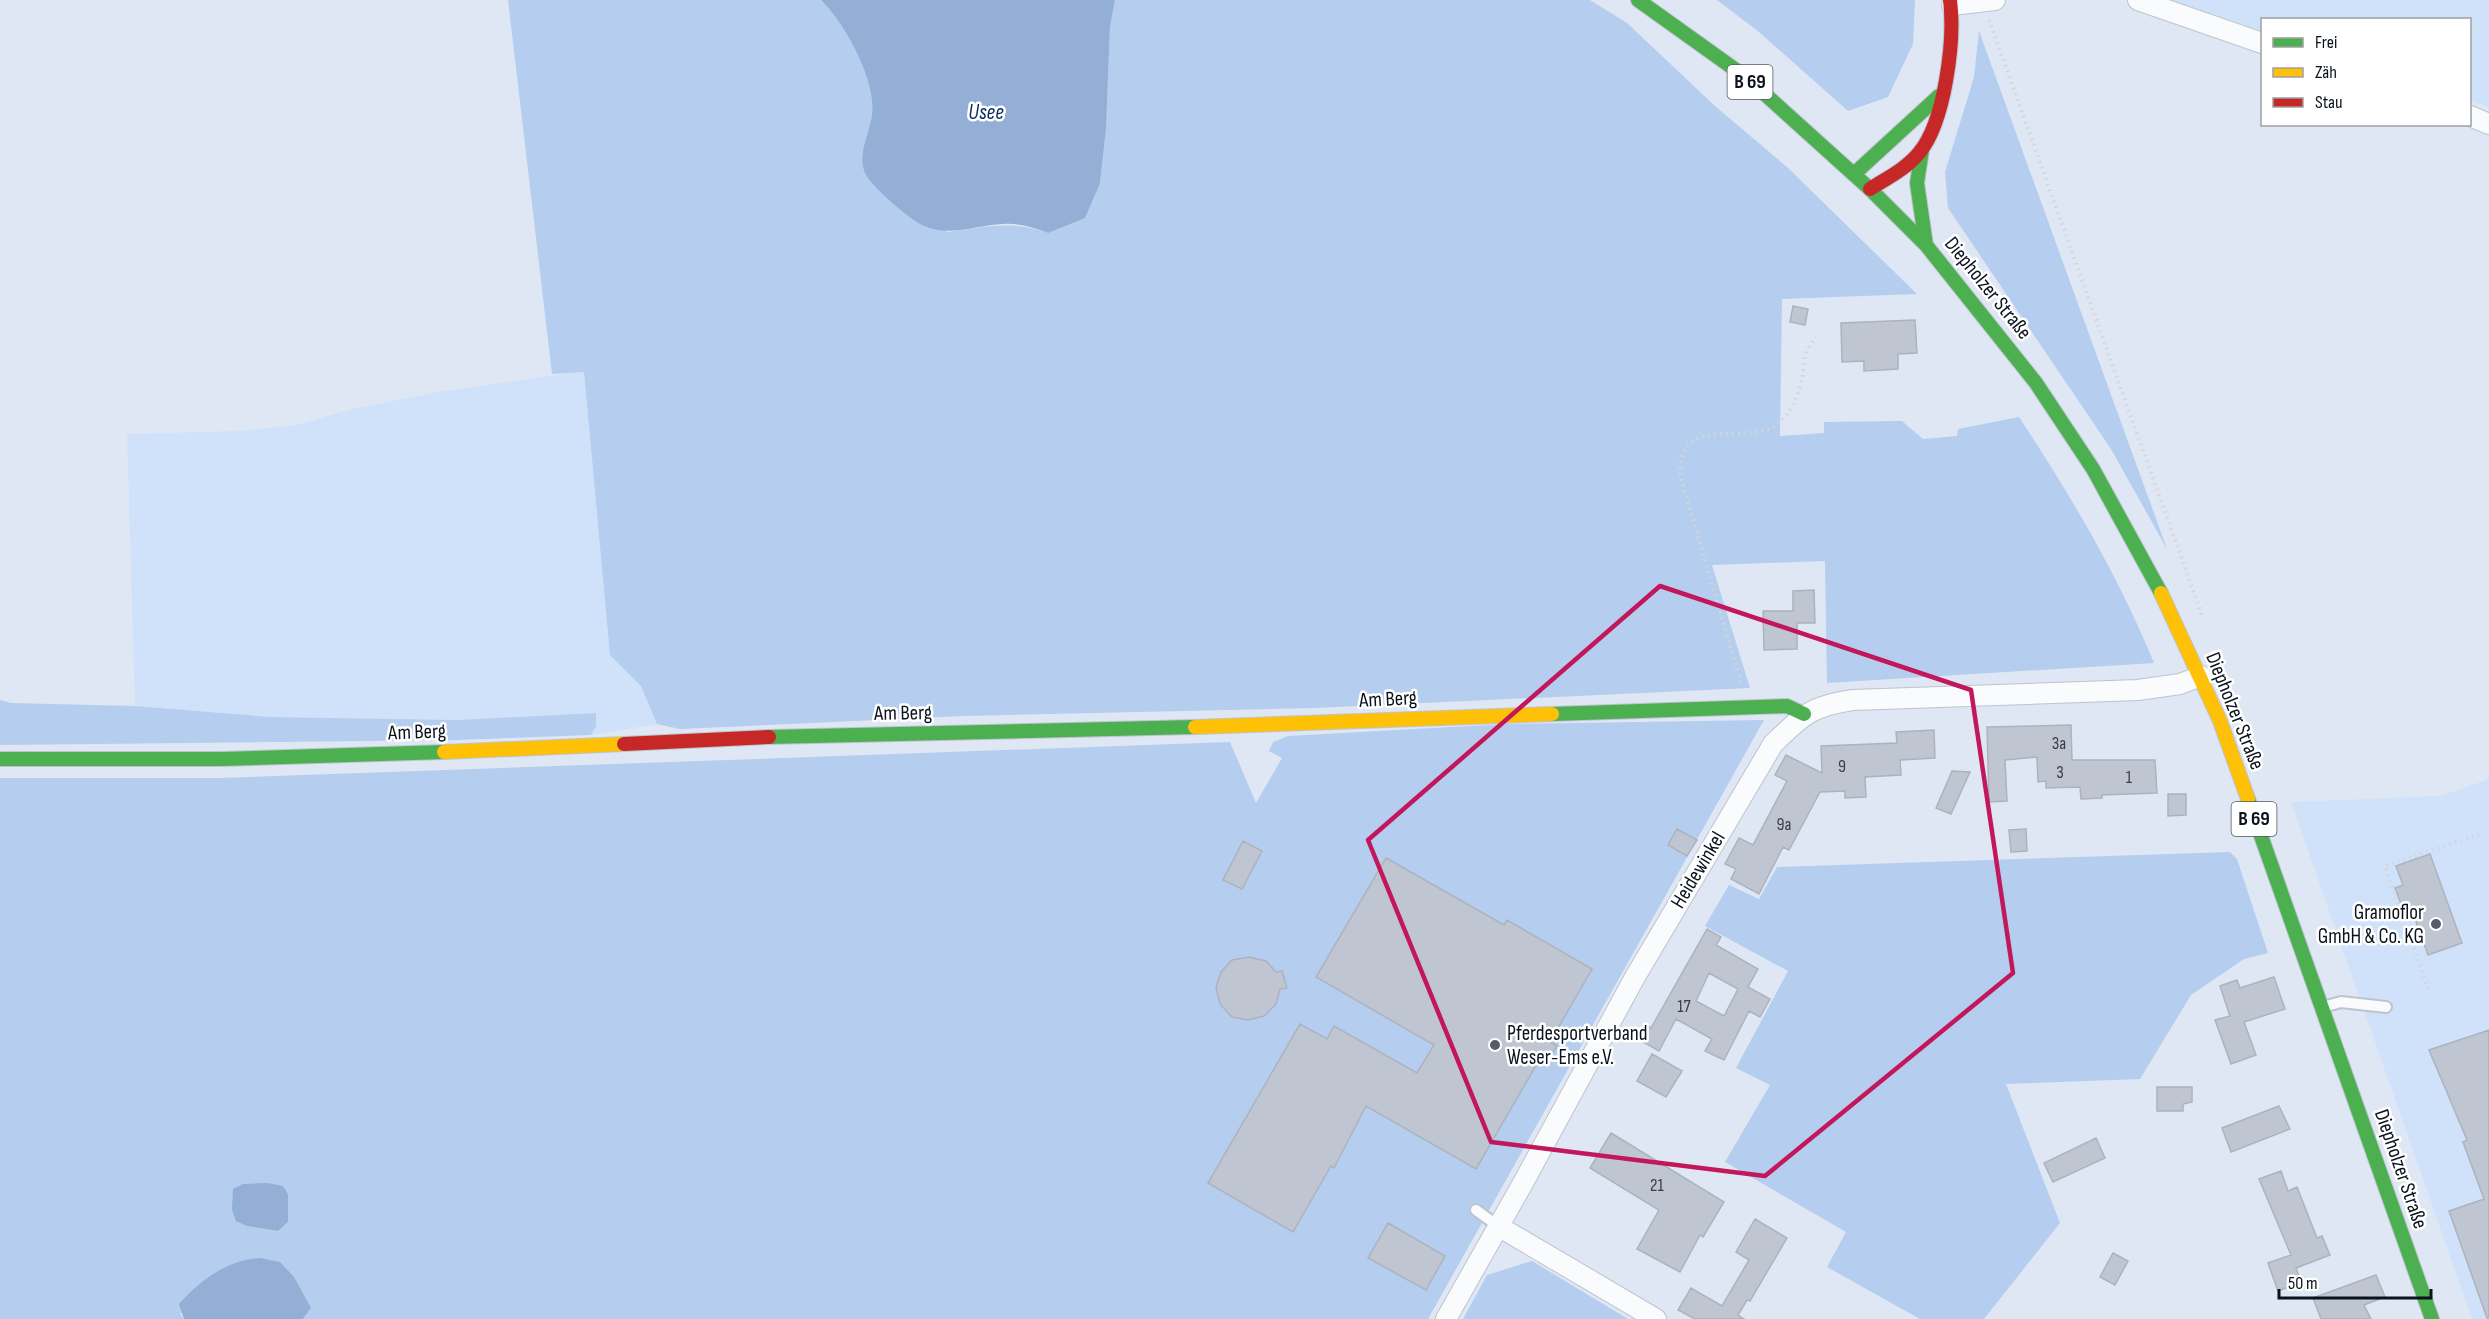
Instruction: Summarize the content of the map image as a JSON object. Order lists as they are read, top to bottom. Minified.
{"streets":{"main road":["B 69","Diepholzer Straße","Am Berg"],"street":["Heidewinkel"]},"crossings":[["B 69","Diepholzer Straße"],["Diepholzer Straße","Heidewinkel"],["Am Berg","Heidewinkel"]],"water":["Usee"],"places":["Gramoflor GmbH & Co. KG","Pferdesportverband Weser-Ems e.V."],"house_numbers":["3a","9","3","1","9a","17","21"],"legend":["Frei","Zäh","Stau"],"scale_bar":"50 m"}
